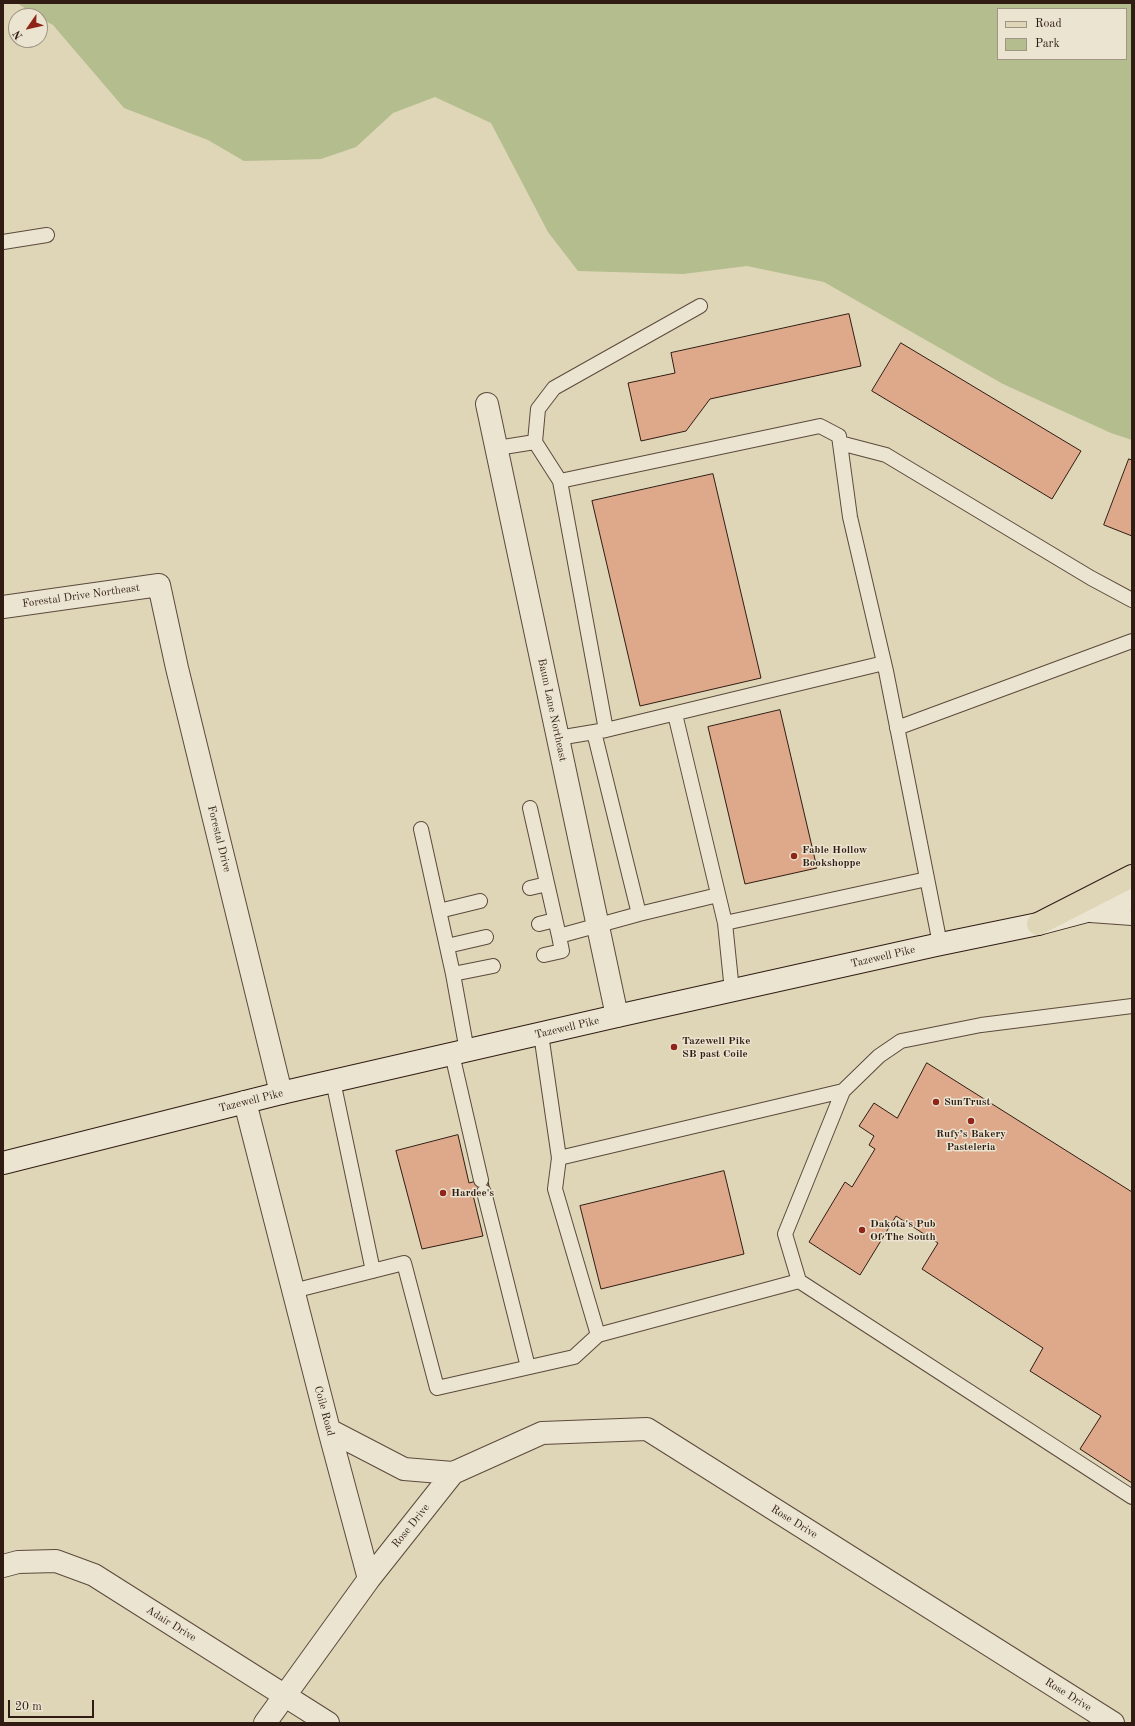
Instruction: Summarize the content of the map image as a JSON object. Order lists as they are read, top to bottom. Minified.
{"streets":{"street":["Forestal Drive Northeast","Baum Lane Northeast","Forestal Drive","Tazewell Pike","Coile Road","Rose Drive","Adair Drive"]},"crossings":[["Forestal Drive Northeast","Forestal Drive"],["Baum Lane Northeast","Tazewell Pike"],["Forestal Drive","Tazewell Pike"],["Tazewell Pike","Coile Road"],["Coile Road","Rose Drive"]],"places":["Fable Hollow Bookshoppe","Tazewell Pike SB past Coile","SunTrust","Rufy’s Bakery Pasteleria","Hardee's","Dakota's Pub Of The South"],"legend":["Road","Park"],"scale_bar":"20 m","north":"bottom left"}
